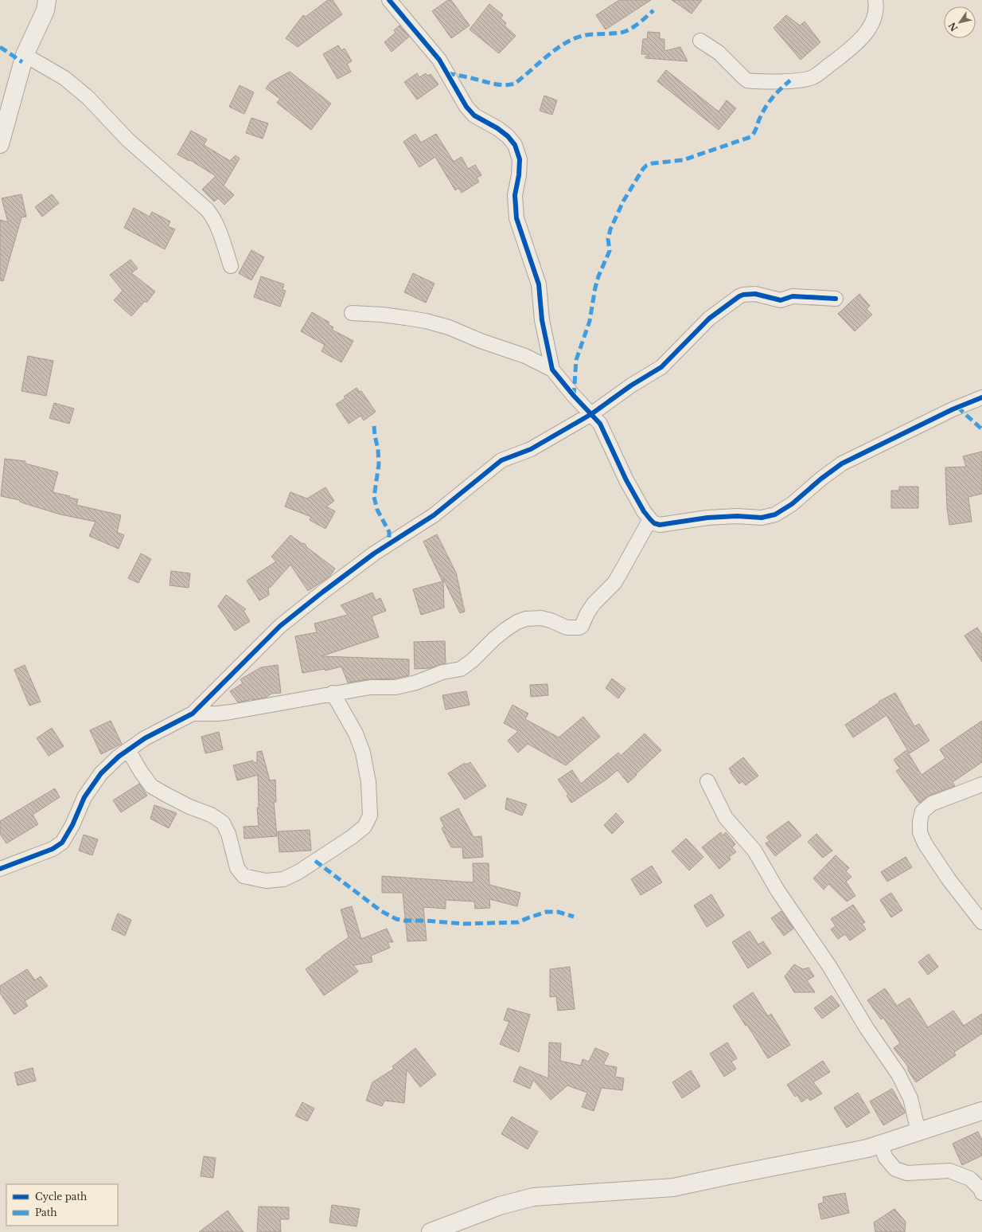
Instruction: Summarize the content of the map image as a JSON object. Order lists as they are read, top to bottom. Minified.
{"legend":["Cycle path","Path"],"north":"bottom left"}
